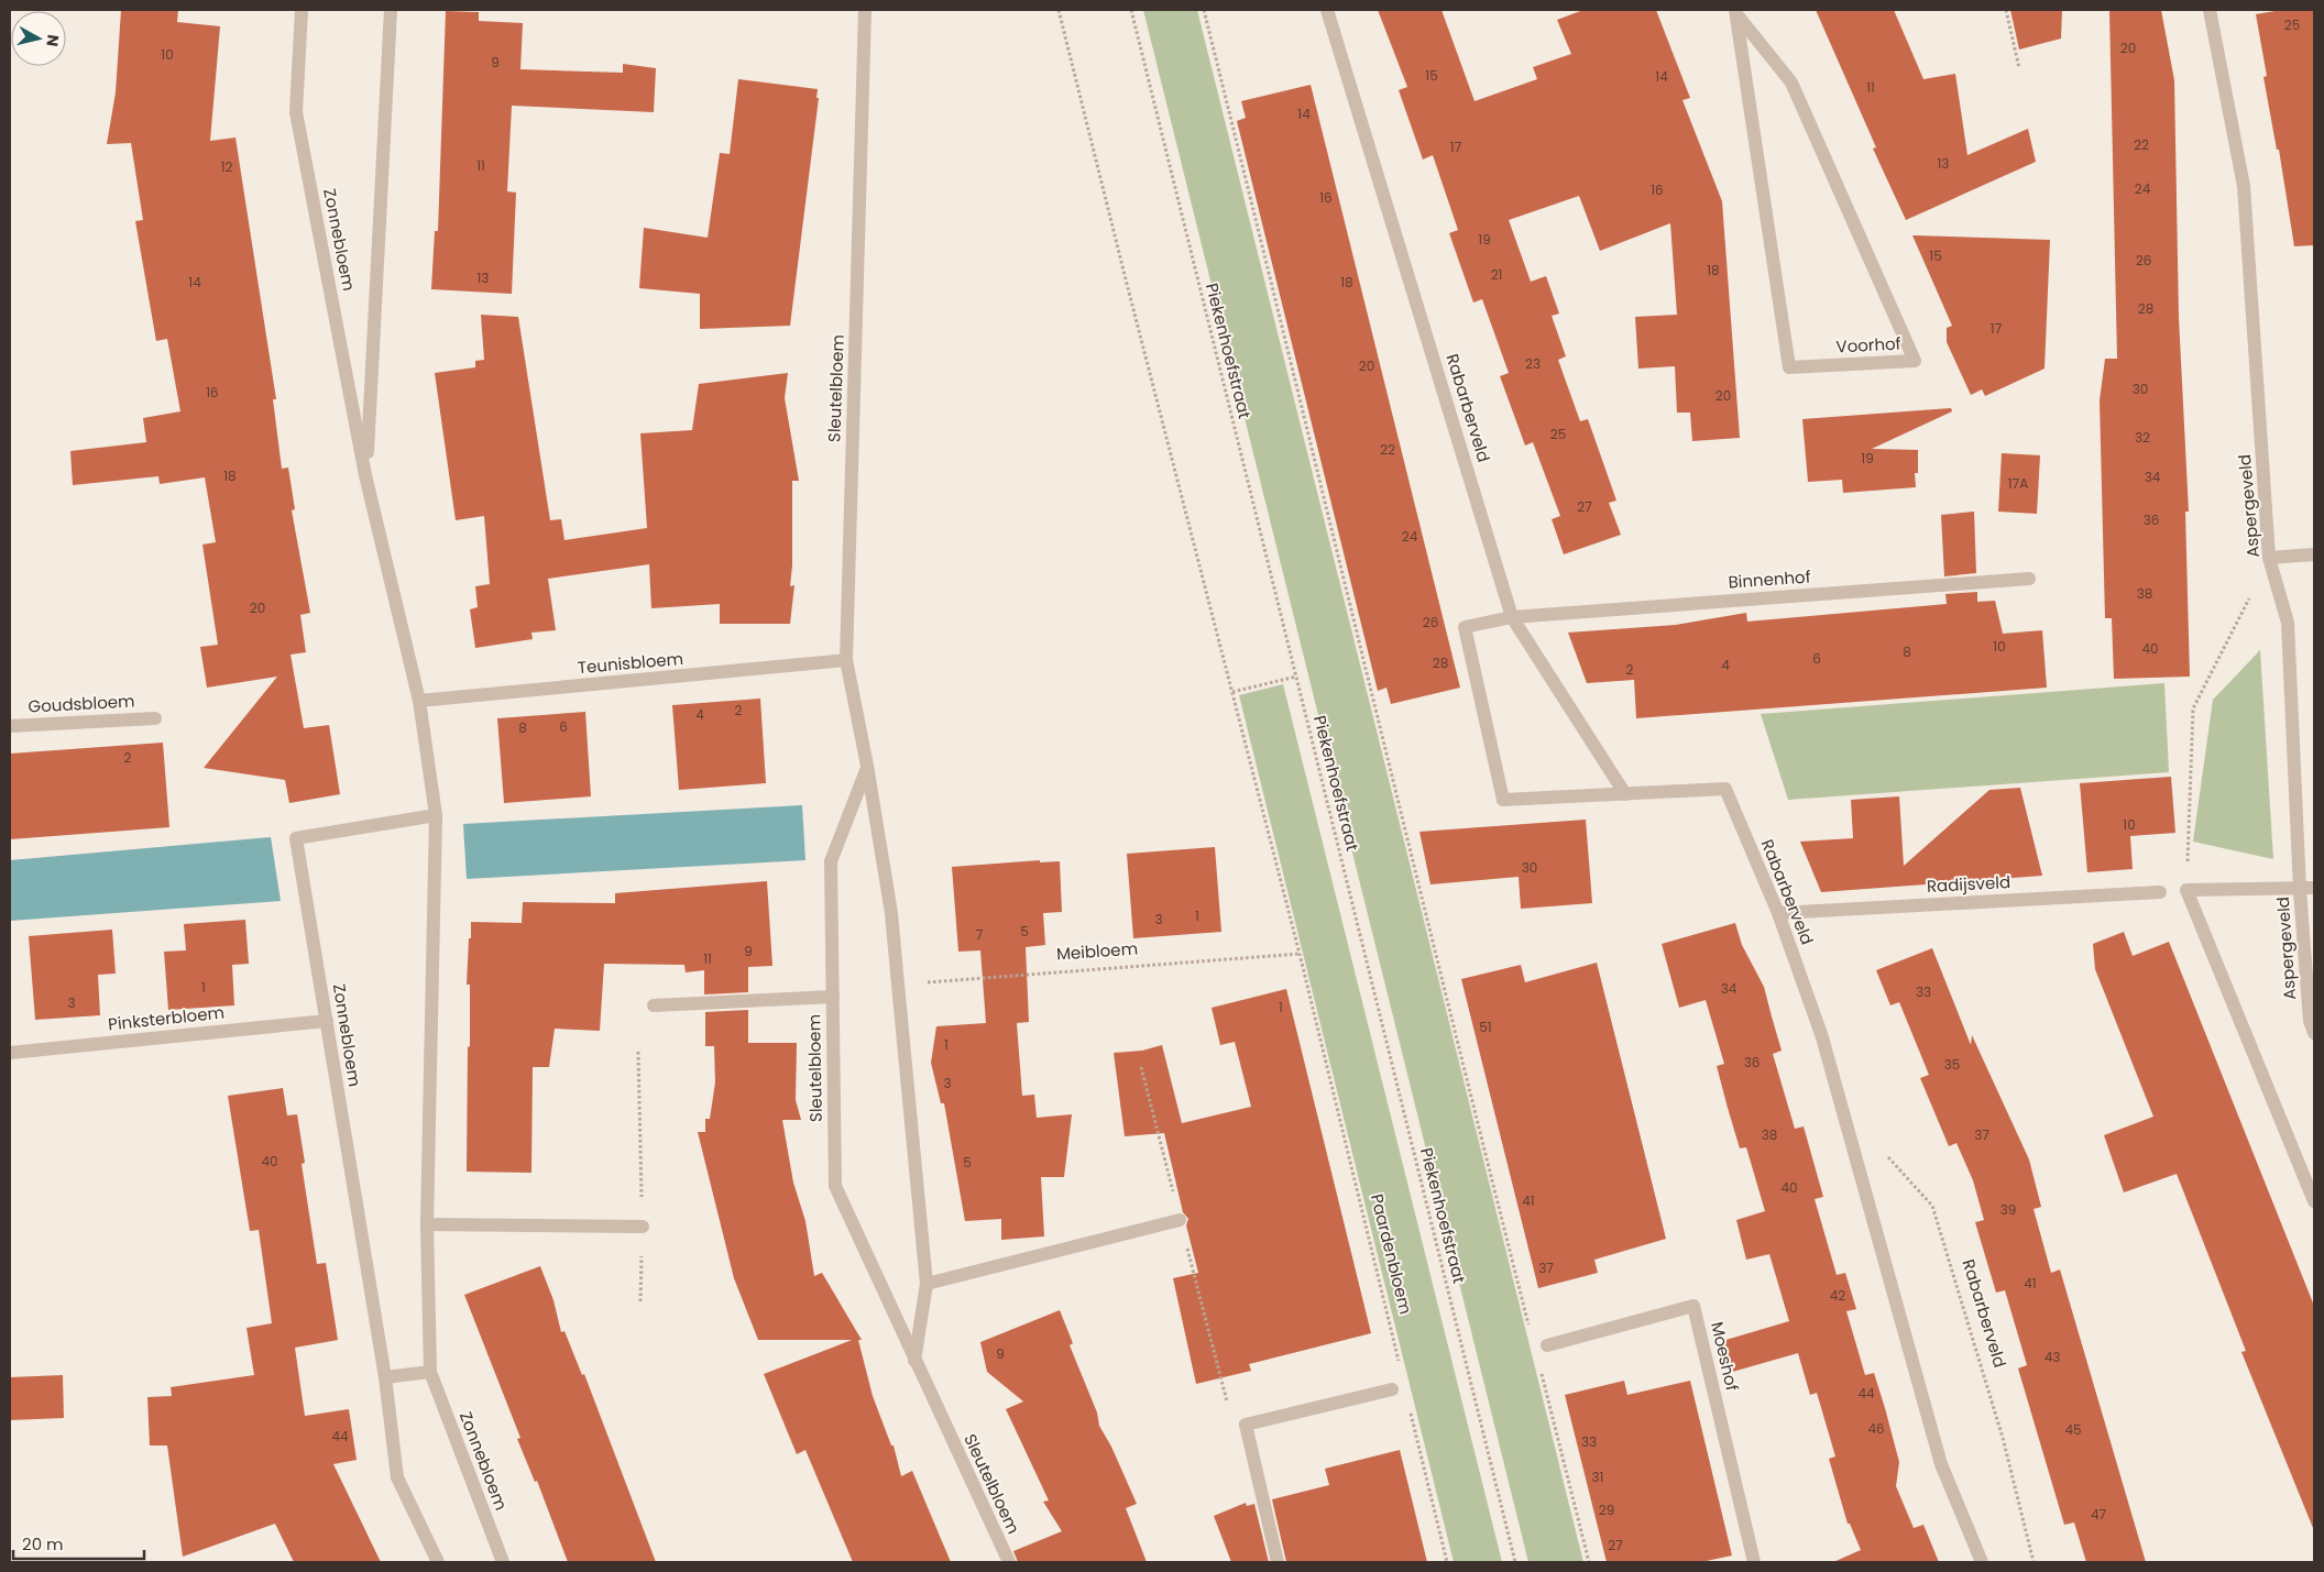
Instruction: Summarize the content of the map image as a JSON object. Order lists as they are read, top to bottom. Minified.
{"streets":{"street":["Zonnebloem","Voorhof","Sleutelbloem","Rabarberveld","Aspergeveld","Binnenhof","Teunisbloem","Goudsbloem","Radijsveld","Pinksterbloem","Moeshof"],"path":["Piekenhoefstraat","Meibloem","Paardenbloem"]},"crossings":[["Zonnebloem","Teunisbloem"],["Zonnebloem","Pinksterbloem"],["Sleutelbloem","Teunisbloem"],["Sleutelbloem","Meibloem"],["Rabarberveld","Binnenhof"],["Rabarberveld","Radijsveld"],["Meibloem","Paardenbloem"]],"house_numbers":["25","20","10","9","15","14","11","14","22","17","13","11","12","24","16","16","19","15","26","18","21","13","14","18","28","17","23","20","30","16","20","25","32","22","19","18","34","17A","27","36","24","38","20","26","10","40","8","6","28","4","2","2","4","6","8","2","10","30","1","3","5","7","9","11","1","34","33","3","1","51","1","36","35","3","38","37","40","5","40","41","39","37","41","42","9","43","44","46","45","44","33","31","29","47","27"],"scale_bar":"20 m","north":"right"}
